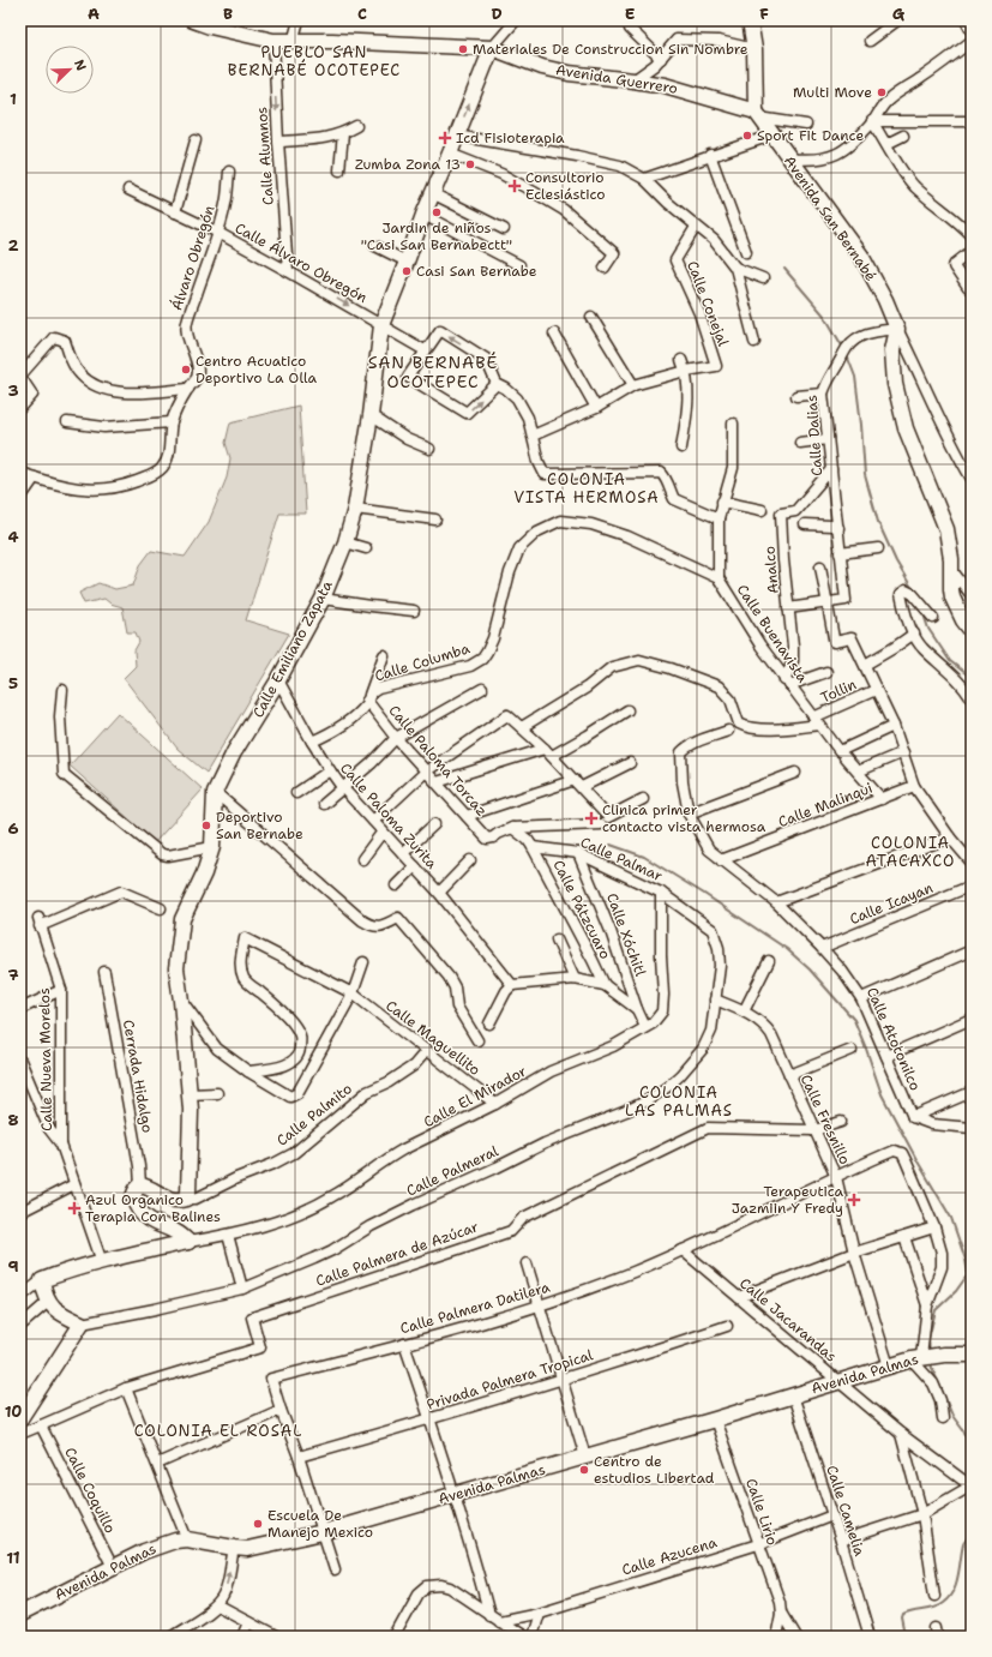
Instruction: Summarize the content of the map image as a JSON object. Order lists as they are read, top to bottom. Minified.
{"streets":{"street":["Avenida Guerrero","Calle Alumnos","Avenida San Bernabé","Álvaro Obregón","Calle Álvaro Obregón","Calle Conejal","Calle Dalias","Analco","Calle Buenavista","Calle Emiliano Zapata","Calle Columba","Tollin","Calle Paloma Torcaz","Calle Malinqui","Calle Paloma Zurita","Calle Palmar","Calle Icayan","Calle Pátzcuaro","Calle Xóchitl","Calle Maguellito","Calle Atotonilco","Calle Nueva Morelos","Cerrada Hidalgo","Calle El Mirador","Calle Palmito","Calle Fresnillo","Calle Palmeral","Calle Palmera de Azúcar","Calle Palmera Datilera","Calle Jacarandas","Avenida Palmas","Privada Palmera Tropical","Calle Coquillo","Calle Camelia","Calle Lirio","Calle Azucena"]},"crossings":[["Avenida Guerrero","Calle Alumnos"],["Avenida Guerrero","Avenida San Bernabé"],["Avenida Guerrero","Calle Emiliano Zapata"],["Calle Alumnos","Calle Álvaro Obregón"],["Avenida San Bernabé","Calle Dalias"],["Álvaro Obregón","Calle Álvaro Obregón"],["Calle Álvaro Obregón","Calle Emiliano Zapata"],["Calle Dalias","Analco"],["Analco","Calle Buenavista"],["Calle Buenavista","Calle Columba"],["Calle Buenavista","Tollin"],["Calle Buenavista","Calle Malinqui"],["Calle Emiliano Zapata","Calle Paloma Zurita"],["Calle Emiliano Zapata","Calle Palmito"],["Calle Columba","Calle Paloma Torcaz"],["Calle Columba","Calle Paloma Zurita"],["Calle Malinqui","Calle Atotonilco"],["Calle Palmar","Calle Pátzcuaro"],["Calle Palmar","Calle Xóchitl"],["Calle Palmar","Calle El Mirador"],["Calle Palmar","Calle Palmeral"],["Calle Icayan","Calle Atotonilco"],["Calle Xóchitl","Calle El Mirador"],["Calle Maguellito","Calle El Mirador"],["Calle Maguellito","Calle Palmito"],["Calle Fresnillo","Calle Palmeral"],["Calle Fresnillo","Calle Palmera de Azúcar"],["Calle Fresnillo","Calle Palmera Datilera"],["Calle Fresnillo","Avenida Palmas"],["Calle Palmera de Azúcar","Calle Coquillo"],["Calle Palmera Datilera","Calle Jacarandas"],["Calle Jacarandas","Avenida Palmas"],["Avenida Palmas","Calle Coquillo"],["Avenida Palmas","Calle Camelia"],["Avenida Palmas","Calle Lirio"],["Calle Camelia","Calle Azucena"],["Calle Lirio","Calle Azucena"]],"one_way":["Calle Alumnos"],"districts":["PUEBLO SAN BERNABÉ OCOTEPEC","SAN BERNABÉ OCOTEPEC","COLONIA VISTA HERMOSA","COLONIA ATACAXCO","COLONIA LAS PALMAS","COLONIA EL ROSAL"],"places":{"other":["Materiales De Construccion Sin Nombre","Multi Move","Sport Fit Dance","Zumba Zona 13","Jardin de niños \"Casi San Bernabectt\"","Casi San Bernabe","Centro Acuatico Deportivo La Olla","Deportivo San Bernabe","Centro de estudios Libertad","Escuela De Manejo Mexico"],"health":["Icd Fisioterapia","Consultorio Eclesiástico","Clinica primer contacto vista hermosa","Terapeutica Jazmiin Y Fredy","Azul Organico Terapia Con Balines"]},"north":"top right","grid":{"columns":["A","B","C","D","E","F","G"],"rows":["1","2","3","4","5","6","7","8","9","10","11"]}}
